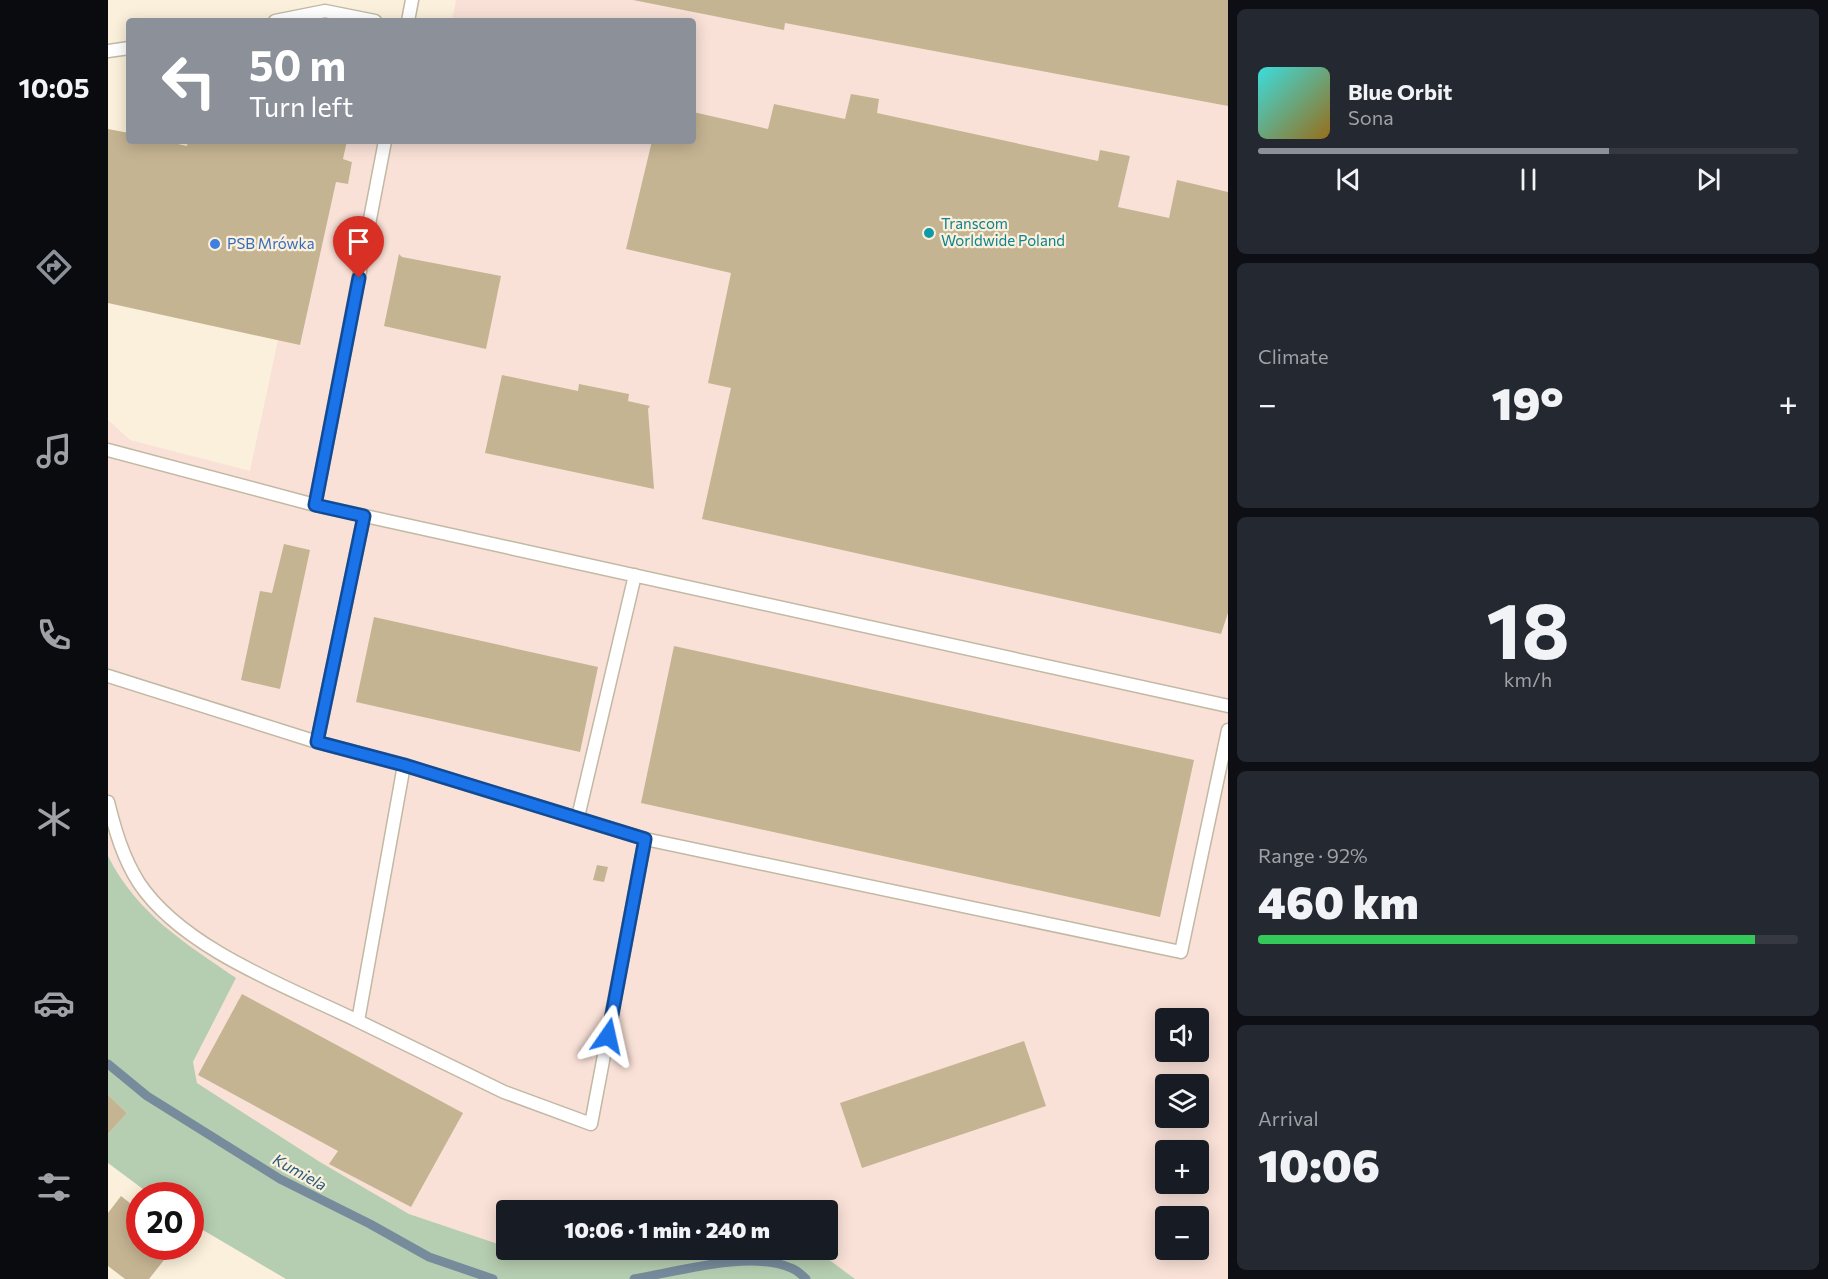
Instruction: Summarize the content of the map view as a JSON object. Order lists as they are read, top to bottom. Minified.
{"water":["Kumiela"],"places":["Transcom Worldwide Poland","PSB Mrówka"],"page":{"tabs":"10:05","turn":["50 m","Turn left"],"song":["Blue Orbit","Sona"],"tile":["Climate",["18","km/h"],["Range · 92%","460 km"],["Arrival","10:06"]],"heat":["−","19°","+"],"map_buttons":["+","−"],"limit":"20","trip":"10:06 · 1 min · 240 m"}}
